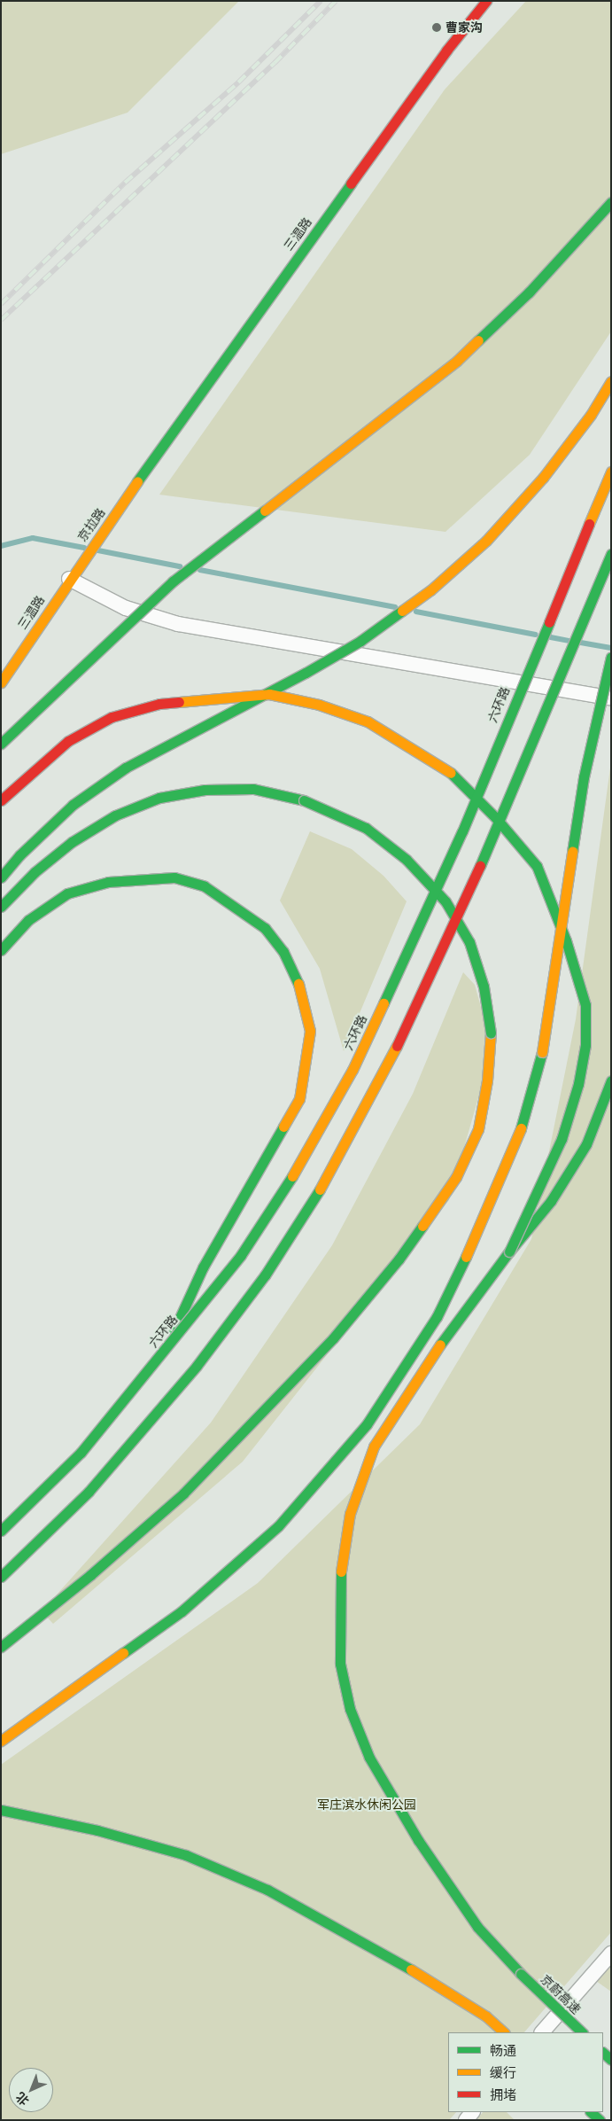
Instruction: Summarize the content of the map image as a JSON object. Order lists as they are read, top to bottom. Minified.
{"streets":{"highway":["三温路","京拉路","六环路","京蔚高速"]},"crossings":[["三温路","京拉路"]],"parks":["军庄滨水休闲公园"],"places":["曹家沟"],"legend":["畅通","缓行","拥堵"],"north":"bottom left"}
